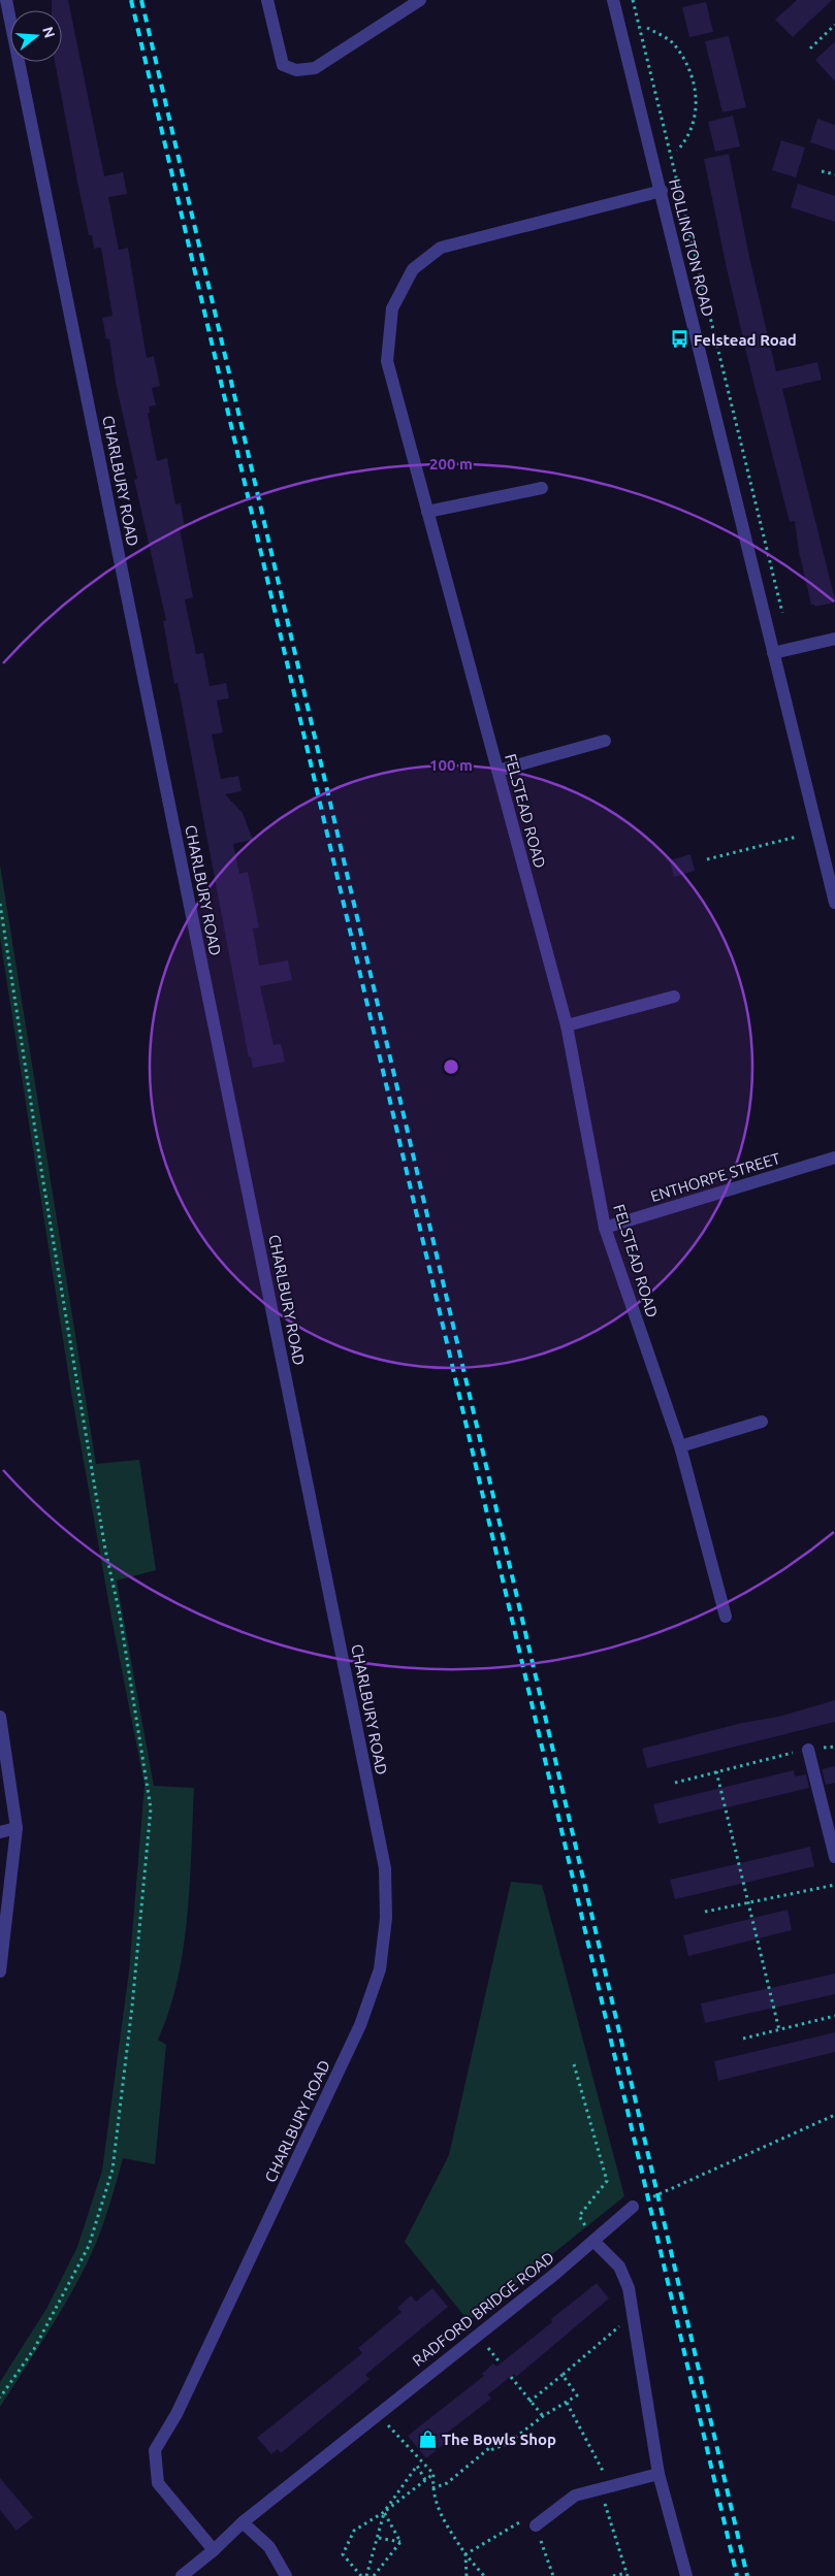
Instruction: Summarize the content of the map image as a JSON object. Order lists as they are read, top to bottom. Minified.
{"streets":{"street":["HOLLINGTON ROAD","CHARLBURY ROAD","FELSTEAD ROAD","ENTHORPE STREET","RADFORD BRIDGE ROAD"]},"crossings":[["HOLLINGTON ROAD","FELSTEAD ROAD"],["CHARLBURY ROAD","RADFORD BRIDGE ROAD"],["FELSTEAD ROAD","ENTHORPE STREET"]],"places":{"bus stop":["Felstead Road"],"shop":["The Bowls Shop"]},"north":"right","rings":["200 m","100 m"]}
